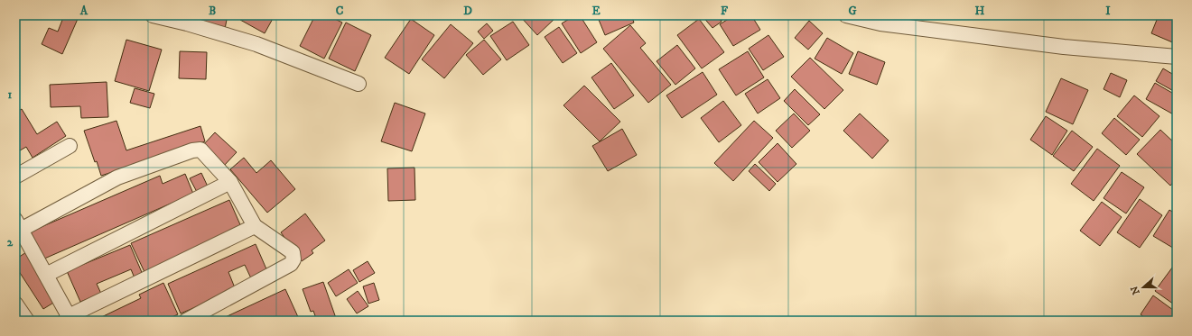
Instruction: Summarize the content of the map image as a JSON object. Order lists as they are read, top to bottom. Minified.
{"north":"left","grid":{"columns":["A","B","C","D","E","F","G","H","I"],"rows":["1","2"]}}
